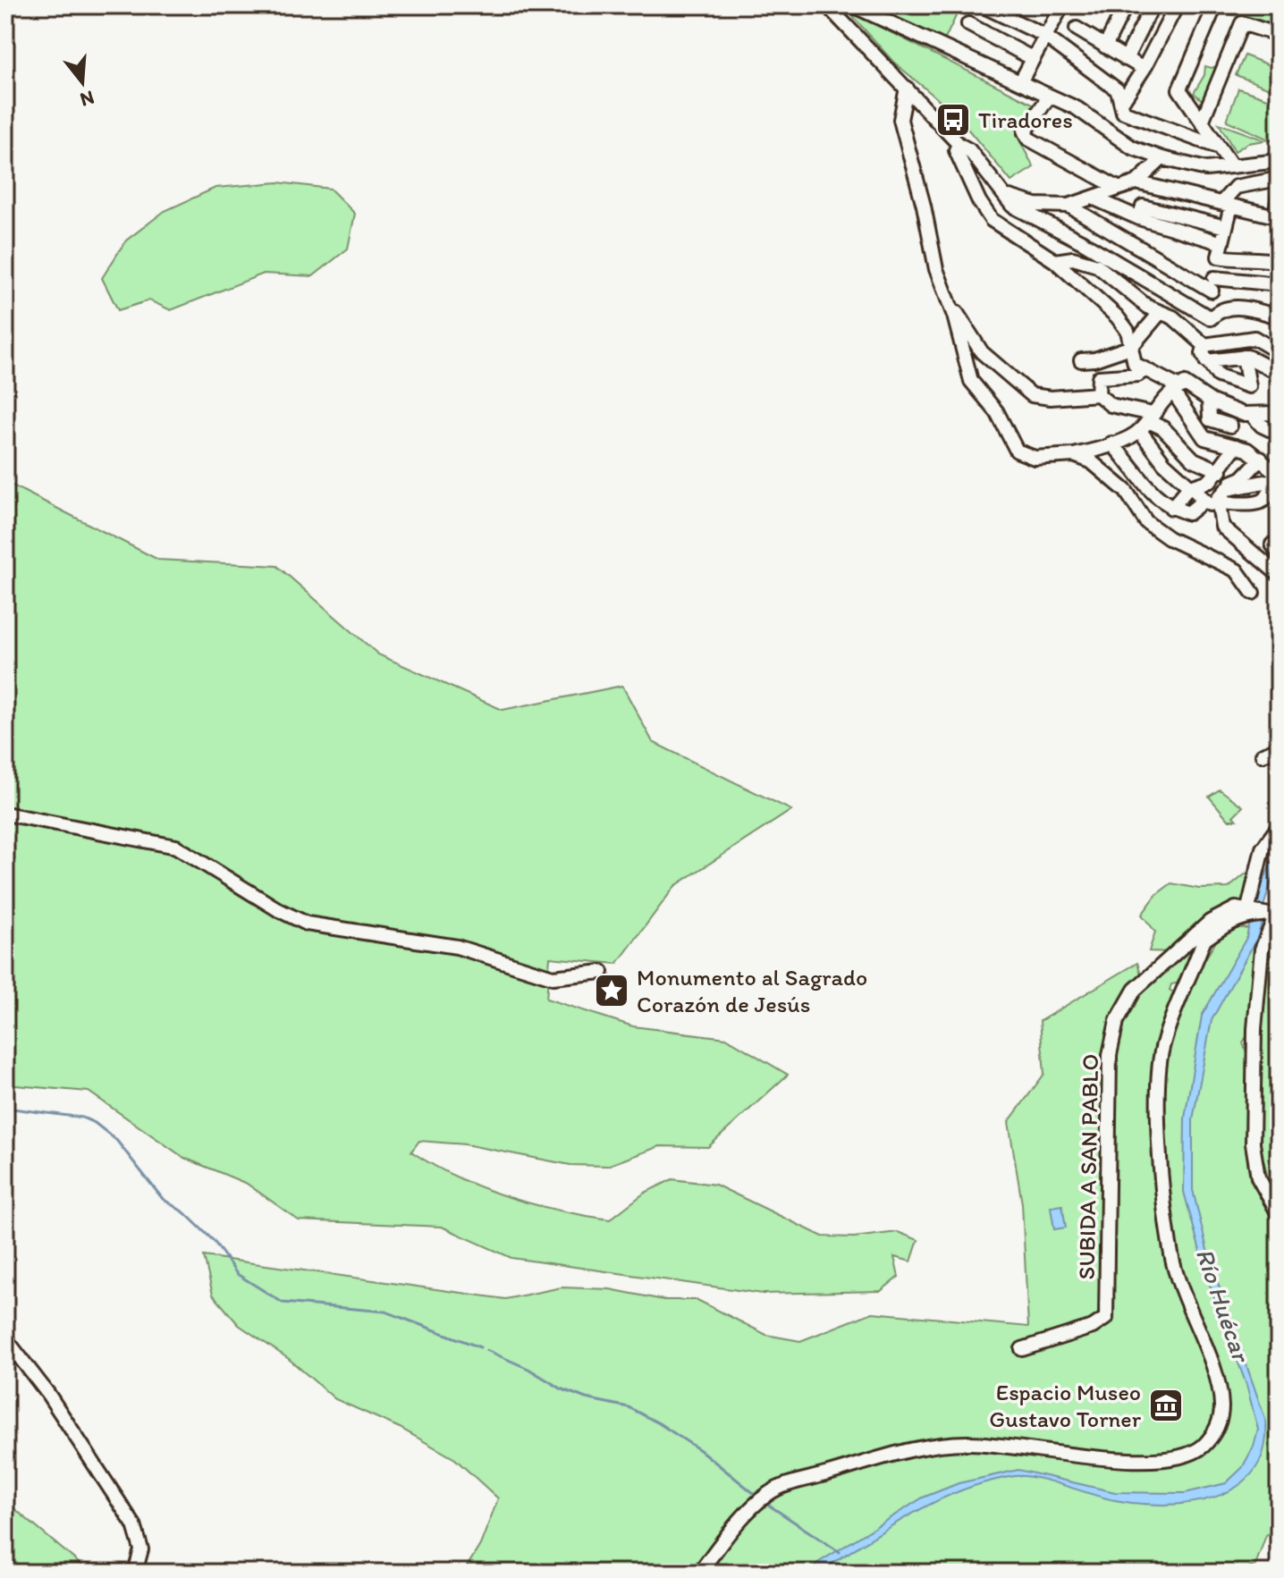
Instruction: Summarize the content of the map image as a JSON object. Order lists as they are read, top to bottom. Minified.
{"streets":{"street":["SUBIDA A SAN PABLO"]},"water":["Río Huécar"],"places":{"bus stop":["Tiradores"],"place":["Monumento al Sagrado Corazón de Jesús"],"museum":["Espacio Museo Gustavo Torner"]},"north":"bottom"}
